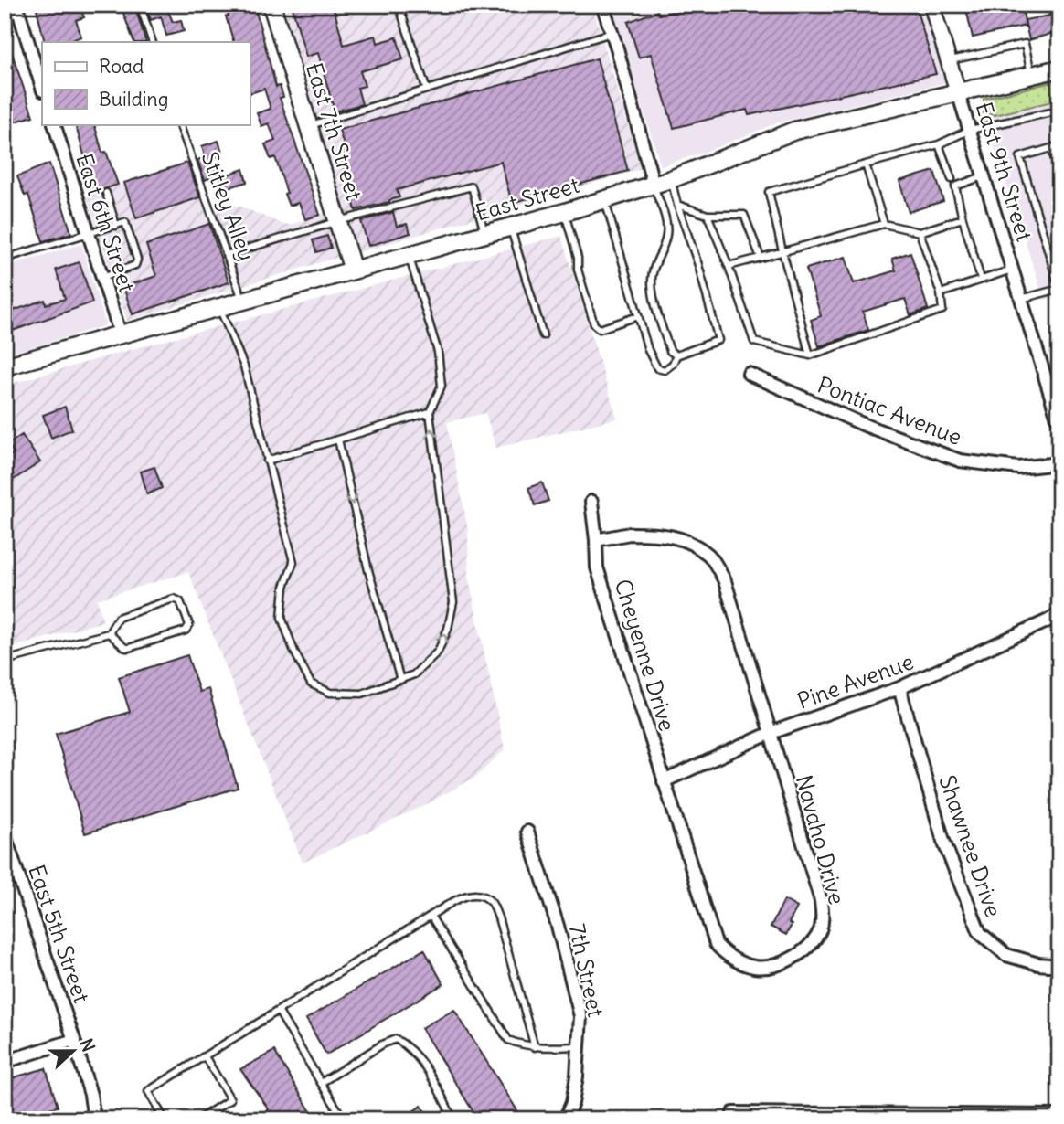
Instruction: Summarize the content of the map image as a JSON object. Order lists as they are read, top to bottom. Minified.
{"streets":{"main road":["East 7th Street","East Street"],"street":["East 9th Street","East 6th Street","Pontiac Avenue","Cheyenne Drive","Pine Avenue","Navaho Drive","Shawnee Drive","East 5th Street","7th Street"],"lane":["Stitley Alley"]},"crossings":[["East 7th Street","East Street"],["East 9th Street","East Street"],["East Street","Stitley Alley"],["East Street","East 6th Street"],["Cheyenne Drive","Pine Avenue"],["Cheyenne Drive","Navaho Drive"],["Pine Avenue","Navaho Drive"],["Pine Avenue","Shawnee Drive"]],"legend":["Road","Building"],"north":"right"}
